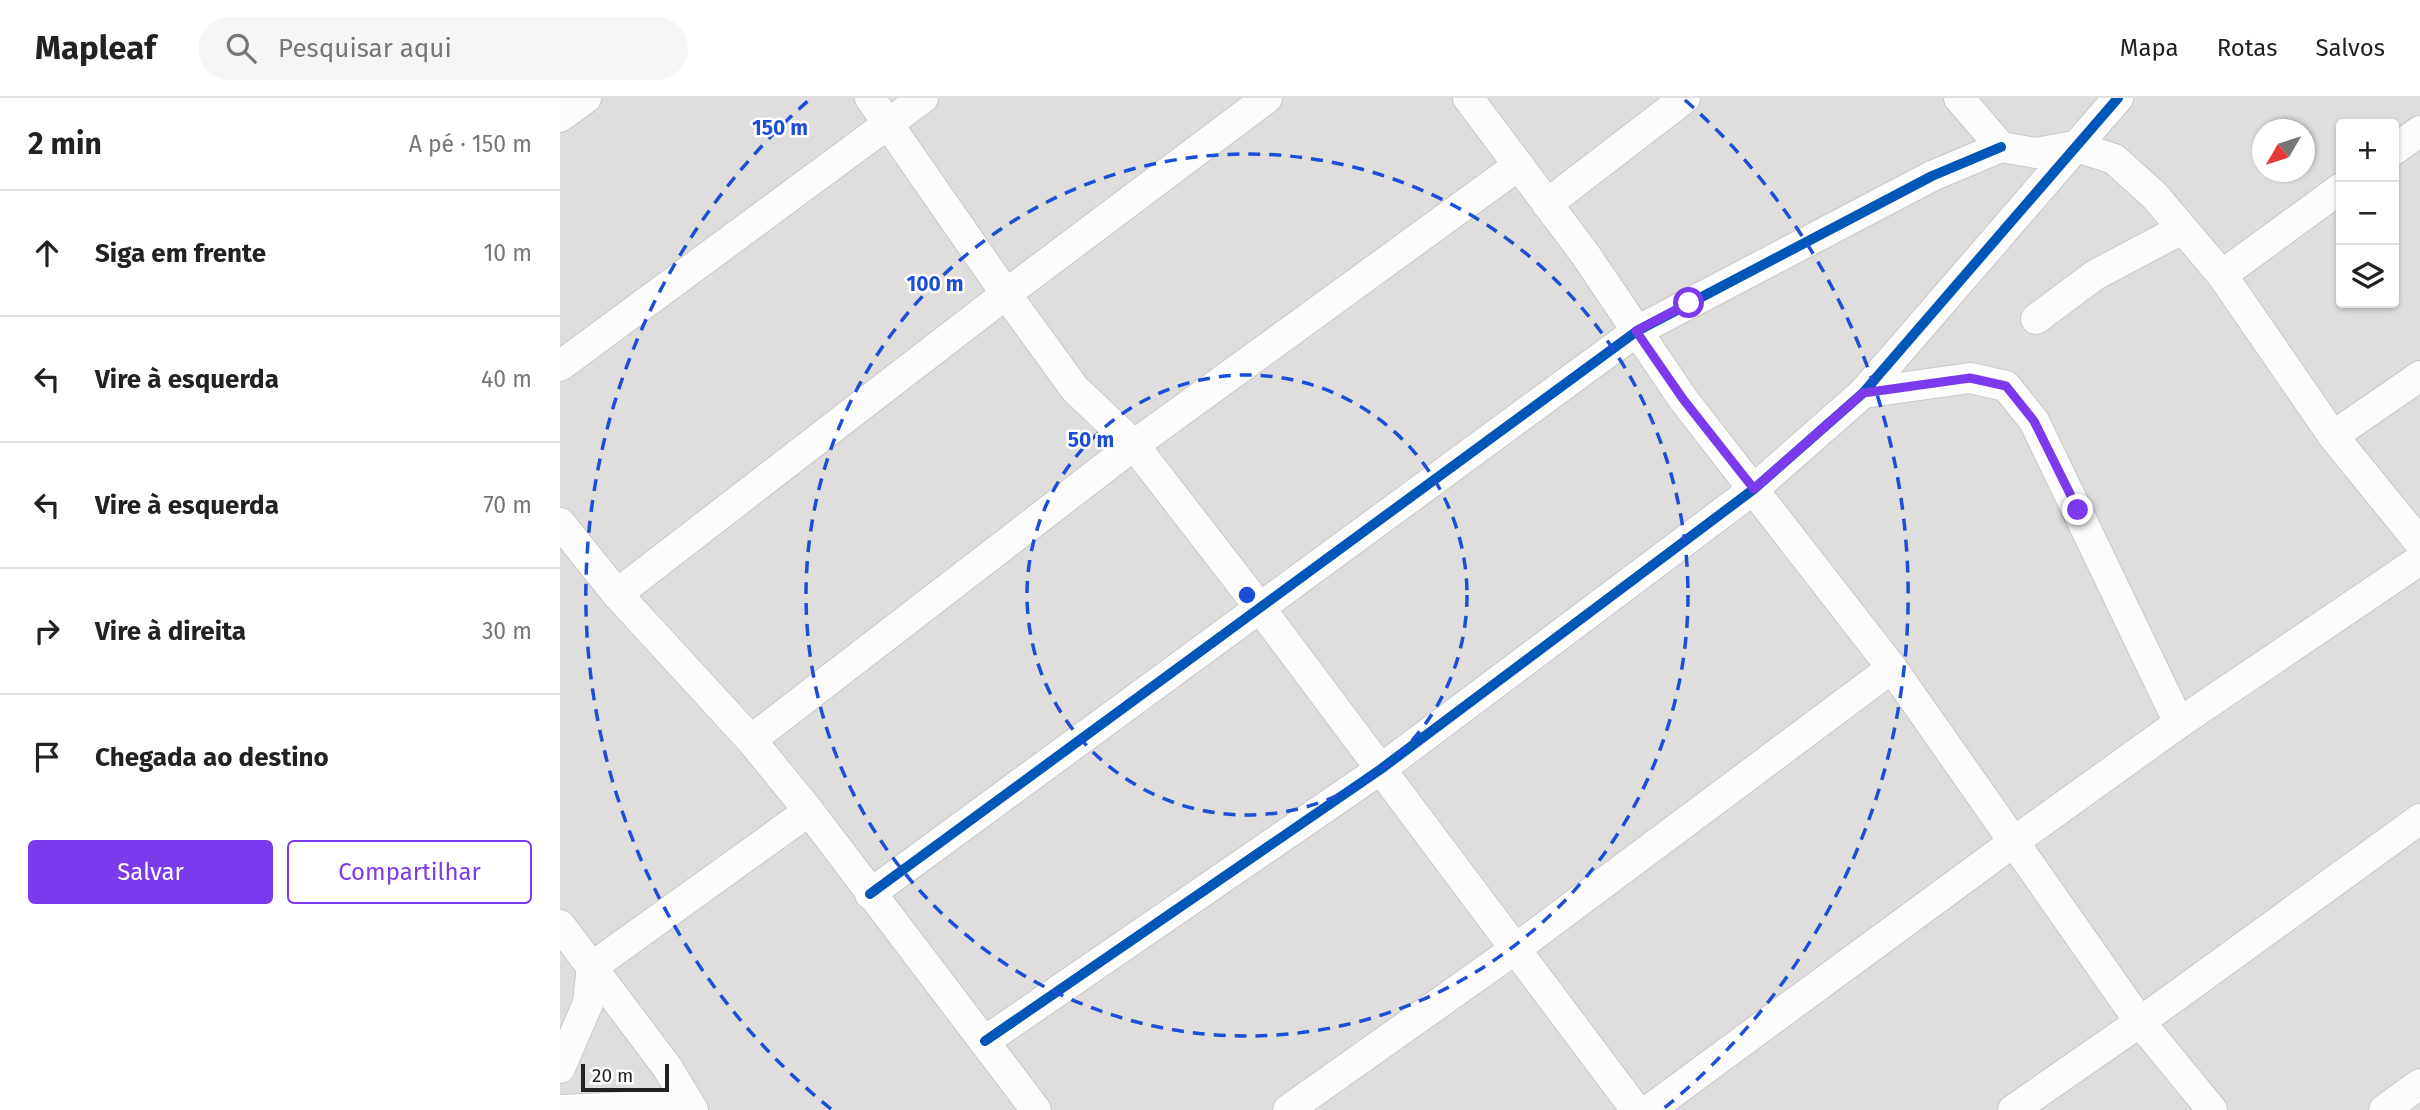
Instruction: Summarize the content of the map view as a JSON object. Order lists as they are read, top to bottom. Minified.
{"scale_bar":"20 m","north":"bottom left","page":{"header":"Mapleaf","search":"Pesquisar aqui","nav":["Mapa","Rotas","Salvos"],"heading":["2 min","A pé · 150 m"],"map_buttons":["+","−"],"list":[["Siga em frente","10 m"],["Vire à esquerda","40 m"],["Vire à esquerda","70 m"],["Vire à direita","30 m"],"Chegada ao destino"],"buttons":["Salvar","Compartilhar"],"scale":"20 m"},"rings":["150 m","100 m","50 m"]}
